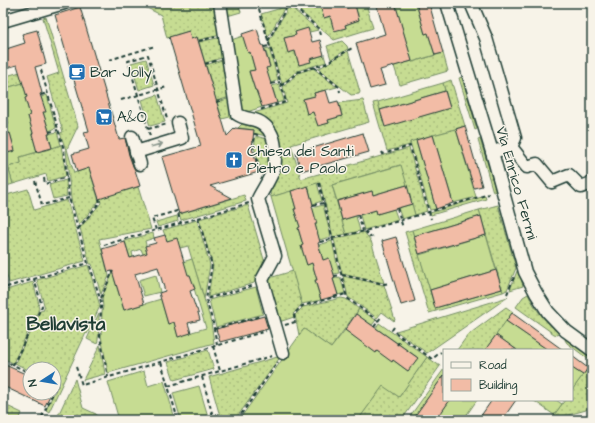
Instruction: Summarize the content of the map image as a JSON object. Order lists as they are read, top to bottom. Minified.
{"streets":{"street":["Via Enrico Fermi"]},"districts":["Bellavista"],"places":{"cafe":["Bar Jolly"],"supermarket":["A&O"],"church":["Chiesa dei Santi Pietro e Paolo"]},"legend":["Road","Building"],"north":"left"}
